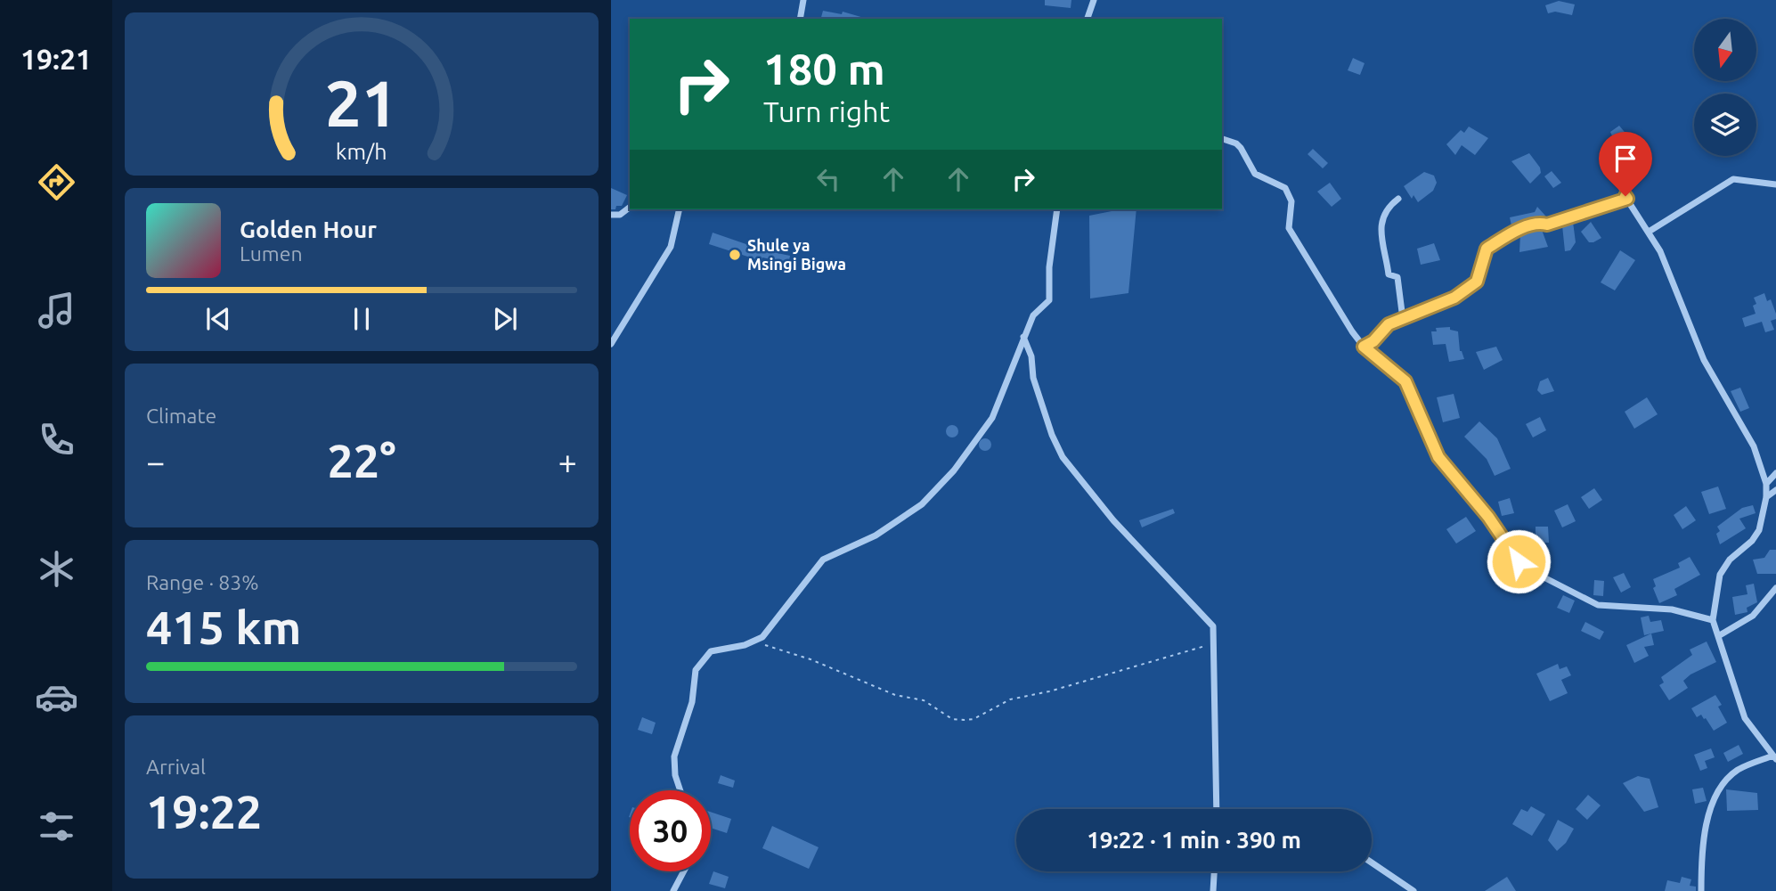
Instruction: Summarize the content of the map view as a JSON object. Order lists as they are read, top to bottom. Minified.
{"places":["Shule ya Msingi Bigwa"],"north":"bottom","page":{"tabs":"19:21","turn":["180 m","Turn right"],"song":["Golden Hour","Lumen"],"tile":["Climate",["Range · 83%","415 km"],["Arrival","19:22"]],"heat":["−","22°","+"],"limit":"30","trip":"19:22 · 1 min · 390 m","gauge":["21","km/h"]}}
